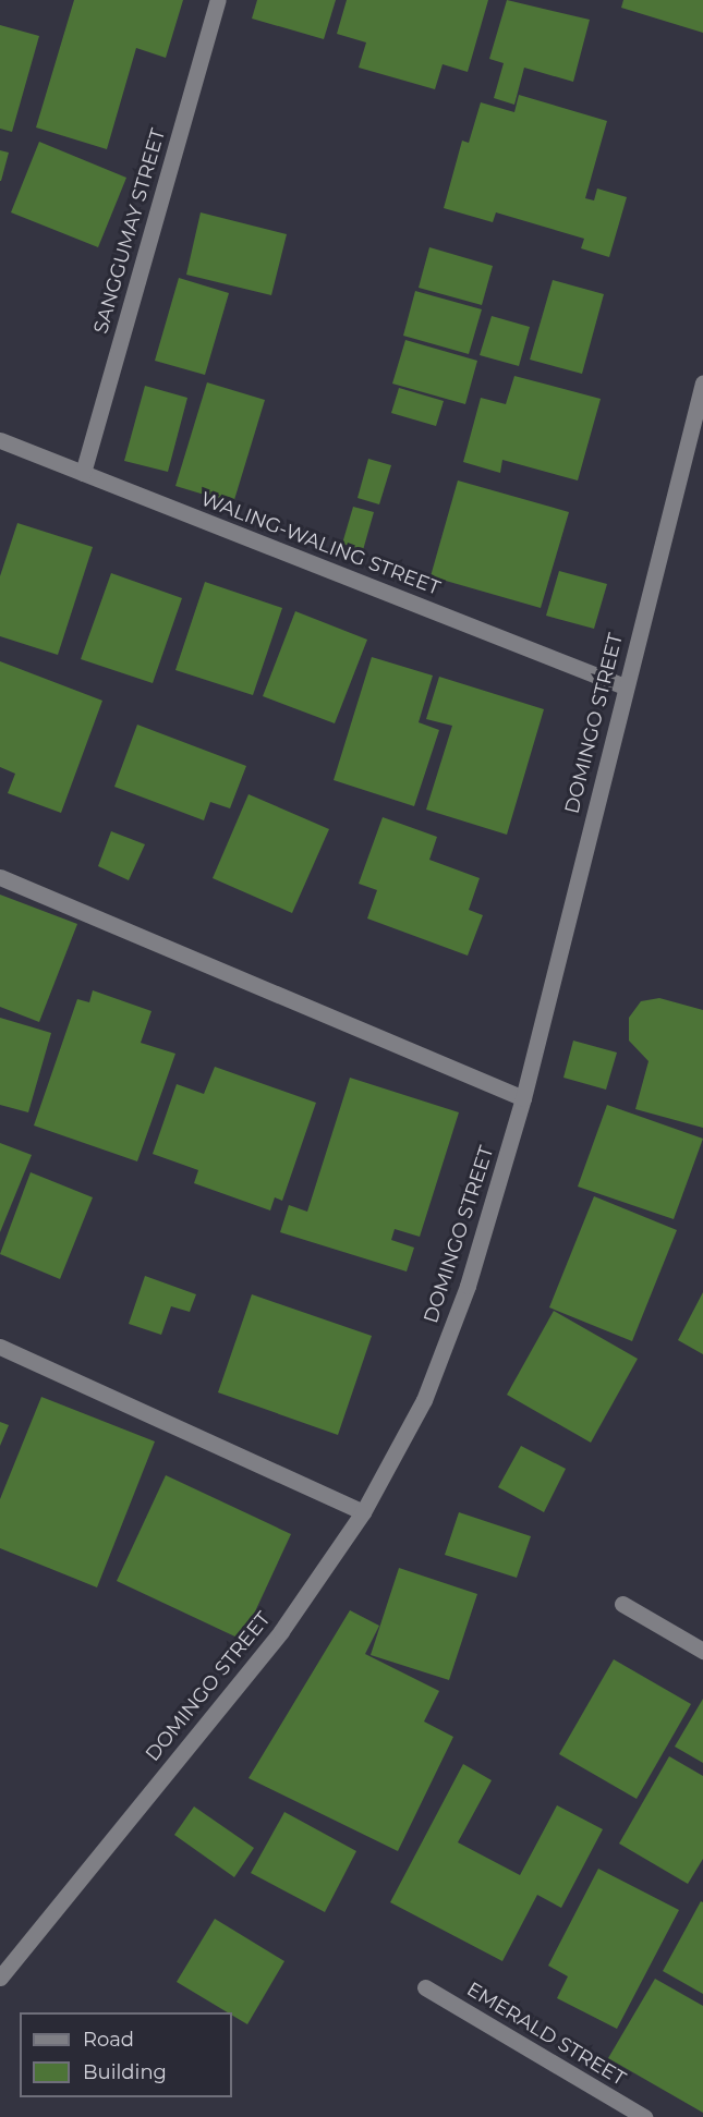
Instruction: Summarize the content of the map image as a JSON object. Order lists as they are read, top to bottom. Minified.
{"streets":{"street":["SANGGUMAY STREET","WALING-WALING STREET","DOMINGO STREET","EMERALD STREET"]},"crossings":[["SANGGUMAY STREET","WALING-WALING STREET"],["WALING-WALING STREET","DOMINGO STREET"]],"legend":["Road","Building"]}
